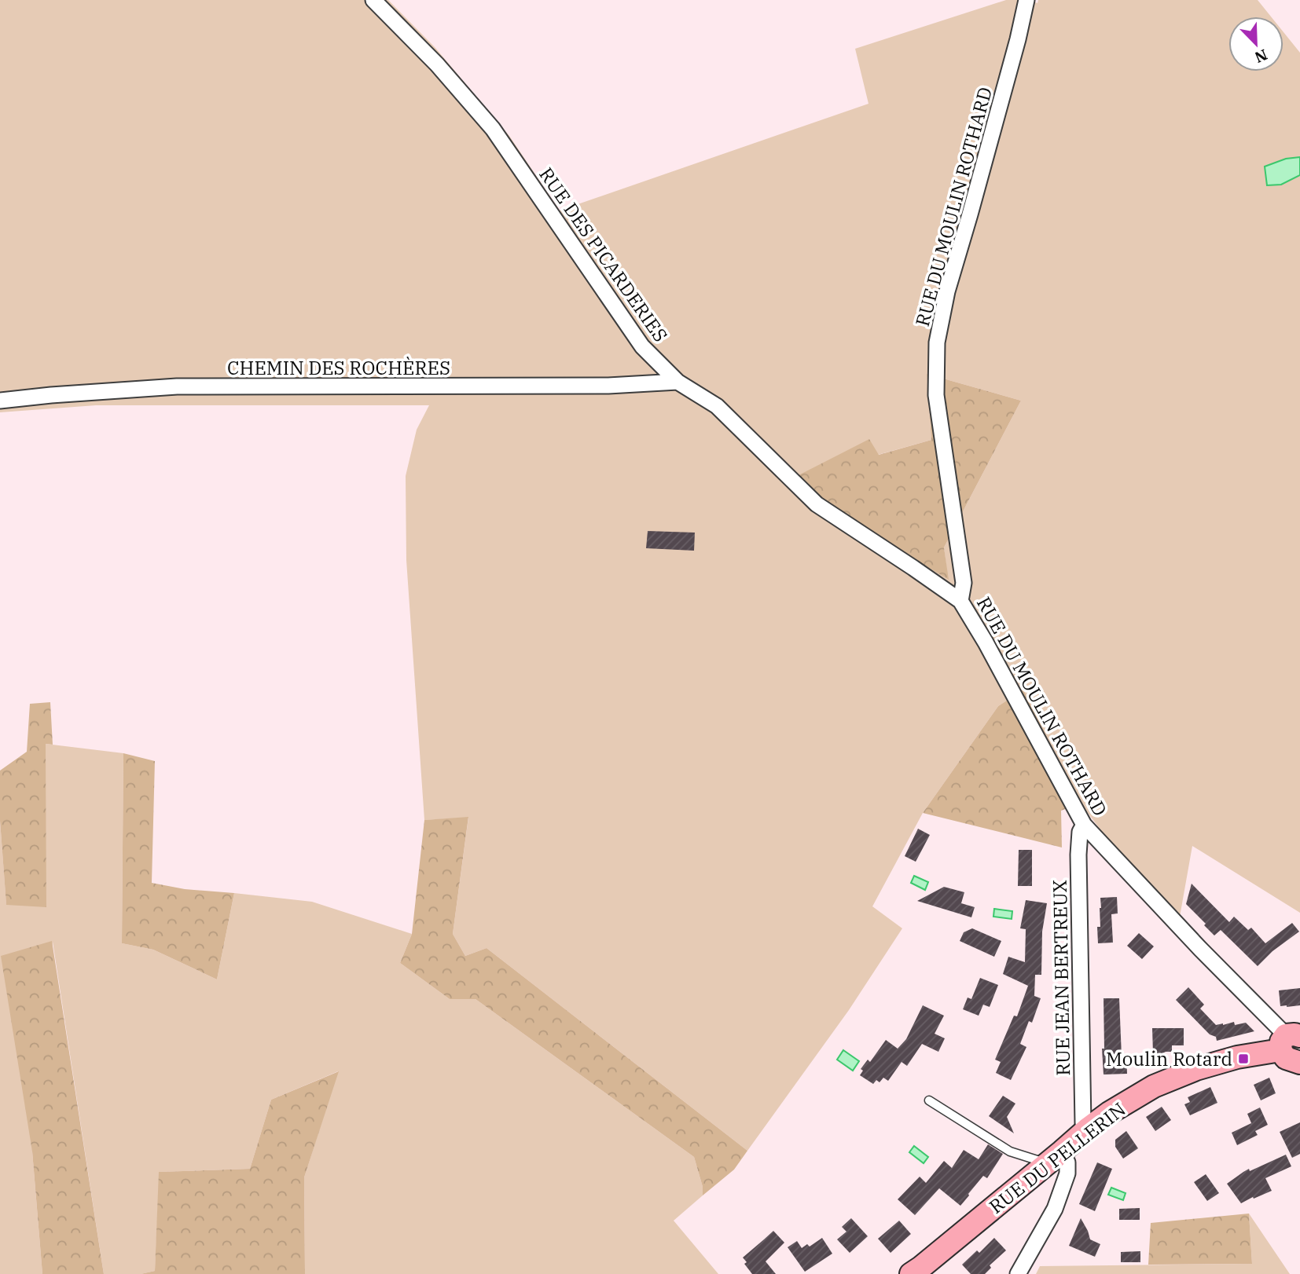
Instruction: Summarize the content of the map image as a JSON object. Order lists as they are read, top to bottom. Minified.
{"streets":{"main road":["RUE DU PELLERIN"],"street":["RUE DU MOULIN ROTHARD","RUE DES PICARDERIES","CHEMIN DES ROCHÈRES","RUE JEAN BERTREUX"]},"crossings":[["RUE DU MOULIN ROTHARD","RUE DES PICARDERIES"],["RUE DU MOULIN ROTHARD","RUE JEAN BERTREUX"],["RUE DU MOULIN ROTHARD","RUE DU PELLERIN"],["RUE DES PICARDERIES","CHEMIN DES ROCHÈRES"],["RUE JEAN BERTREUX","RUE DU PELLERIN"]],"places":{"transit":["Moulin Rotard"]},"north":"bottom right"}
